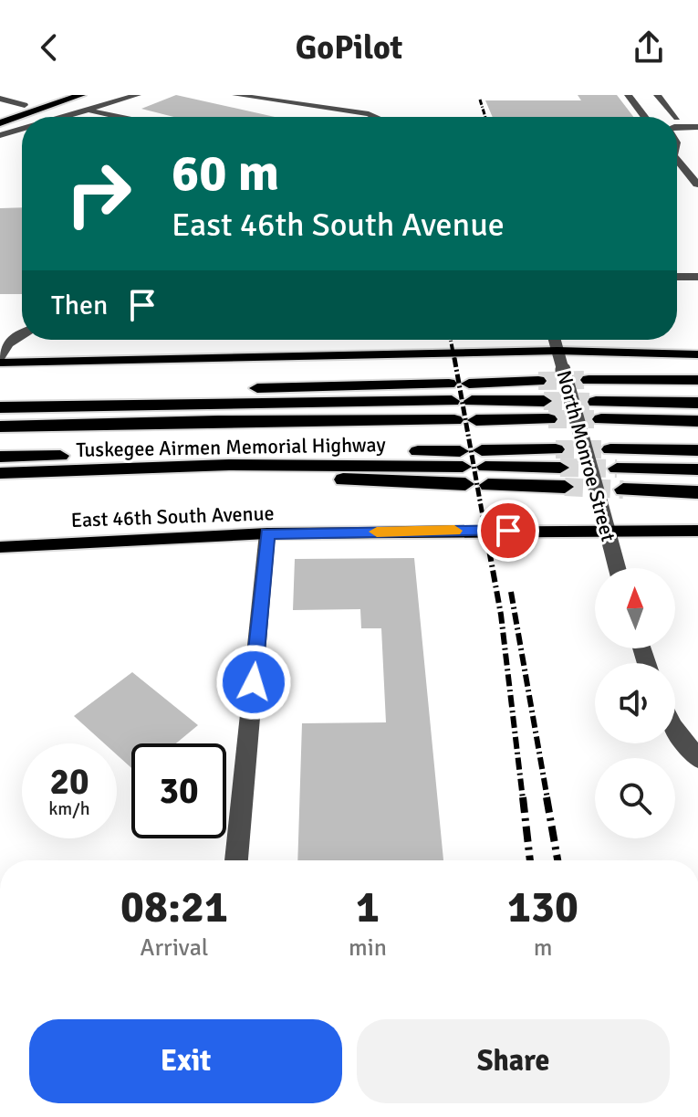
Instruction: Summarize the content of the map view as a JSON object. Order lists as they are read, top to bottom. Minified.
{"streets":{"highway":["Tuskegee Airmen Memorial Highway"],"main road":["East 46th South Avenue"],"street":["North Monroe Street"]},"crossings":[["North Monroe Street","East 46th South Avenue"]],"north":"top","page":{"header":"GoPilot","turn":["60 m","East 46th South Avenue"],"then":"Then","speed":"20 km/h","limit":"30","eta":["08:21","Arrival","1","min","130","m"],"buttons":["Exit","Share"]}}
